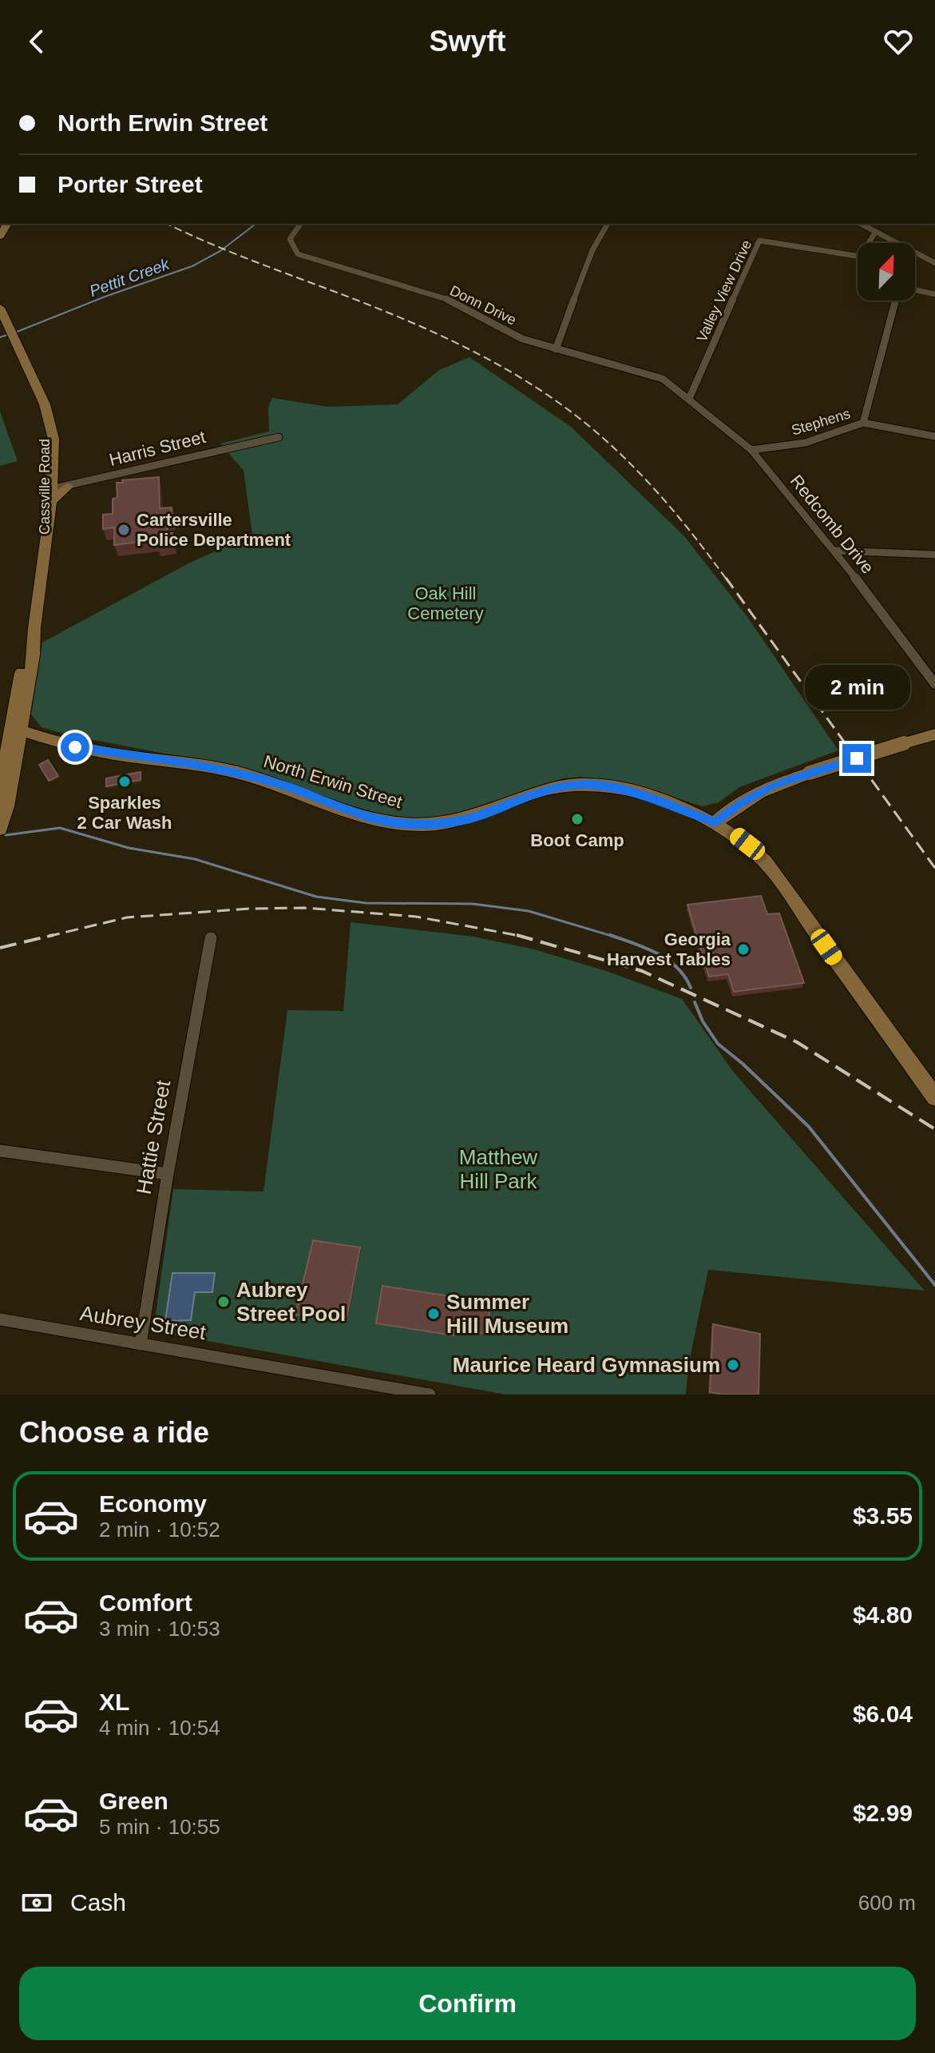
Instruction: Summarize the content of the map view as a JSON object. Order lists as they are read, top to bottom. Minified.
{"streets":{"street":["Valley View Drive","Donn Drive","Stephens","Harris Street","Cassville Road","Redcomb Drive","North Erwin Street","Hattie Street","Aubrey Street"]},"crossings":[["Valley View Drive","Donn Drive"],["Valley View Drive","Redcomb Drive"],["Donn Drive","Redcomb Drive"],["Stephens","Redcomb Drive"],["Cassville Road","North Erwin Street"],["Hattie Street","Aubrey Street"]],"water":["Pettit Creek"],"parks":["Oak Hill Cemetery","Matthew Hill Park"],"places":["Cartersville Police Department","Sparkles 2 Car Wash","Boot Camp","Georgia Harvest Tables","Aubrey Street Pool","Summer Hill Museum","Maurice Heard Gymnasium"],"north":"top right","page":{"header":"Swyft","banner":["North Erwin Street","Porter Street"],"bubble":"2 min","heading":"Choose a ride","list":[{"name":"Economy","note":"2 min · 10:52","value":"$3.55"},{"name":"Comfort","note":"3 min · 10:53","value":"$4.80"},{"name":"XL","note":"4 min · 10:54","value":"$6.04"},{"name":"Green","note":"5 min · 10:55","value":"$2.99"}],"pay":["Cash","600 m"],"buttons":"Confirm"}}
